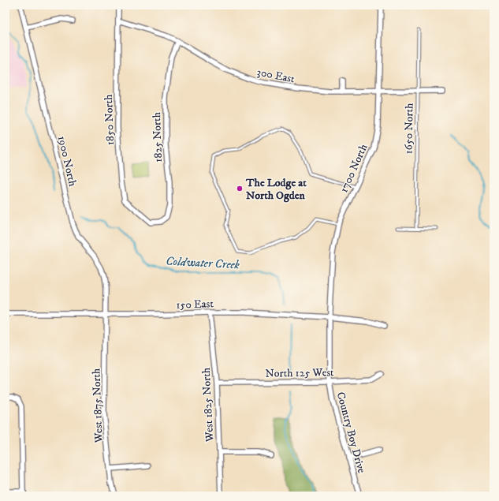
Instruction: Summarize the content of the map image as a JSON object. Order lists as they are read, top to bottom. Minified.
{"streets":{"street":["300 East","1850 North","1825 North","1900 North","1700 North","150 East","North 125 West","West 1825 North","West 1875 North","Country Boy Drive"],"lane":["1650 North"]},"crossings":[["300 East","1850 North"],["300 East","1650 North"],["300 East","1825 North"],["300 East","1700 North"],["1850 North","1825 North"],["1900 North","150 East"],["1900 North","West 1875 North"],["1700 North","150 East"],["1700 North","Country Boy Drive"],["150 East","West 1825 North"],["150 East","West 1875 North"],["150 East","Country Boy Drive"],["North 125 West","West 1825 North"],["North 125 West","Country Boy Drive"]],"water":["Coldwater Creek"],"places":["The Lodge at North Ogden"]}
